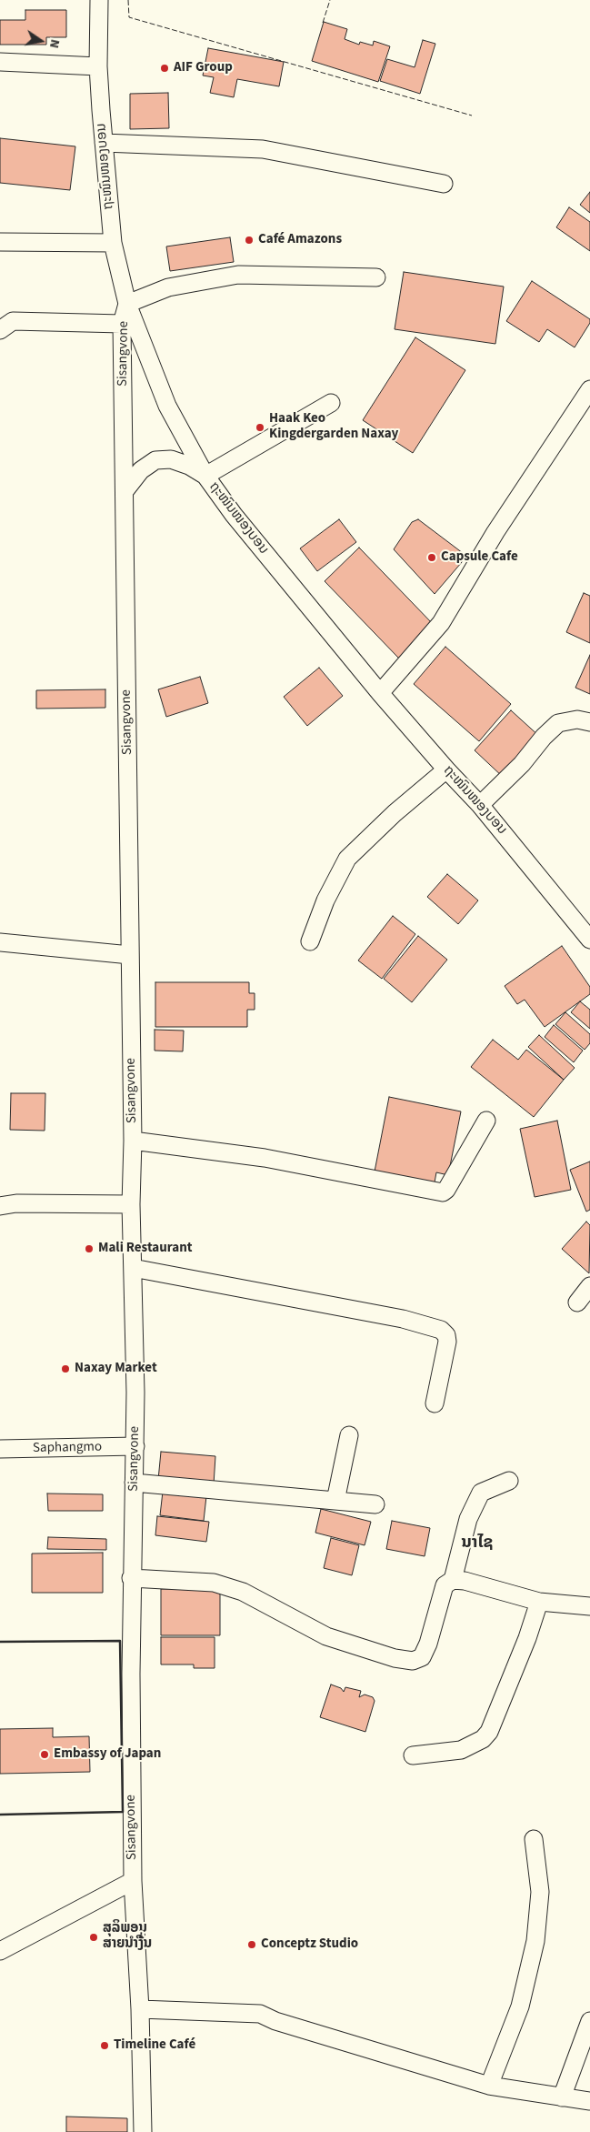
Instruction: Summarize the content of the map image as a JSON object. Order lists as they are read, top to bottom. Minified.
{"streets":{"street":["ຖະໜົນໜອງບອນ","Sisangvone","Saphangmo"]},"crossings":[["ຖະໜົນໜອງບອນ","Sisangvone"],["Sisangvone","Saphangmo"]],"districts":["ນາໄຊ"],"places":["AIF Group","Café Amazons","Haak Keo Kingdergarden Naxay","Capsule Cafe","Mali Restaurant","Naxay Market","Embassy of Japan","ສຸລິພອນ ສາຍນຳ້ງື່ນ","Conceptz Studio","Timeline Café"],"north":"right"}
